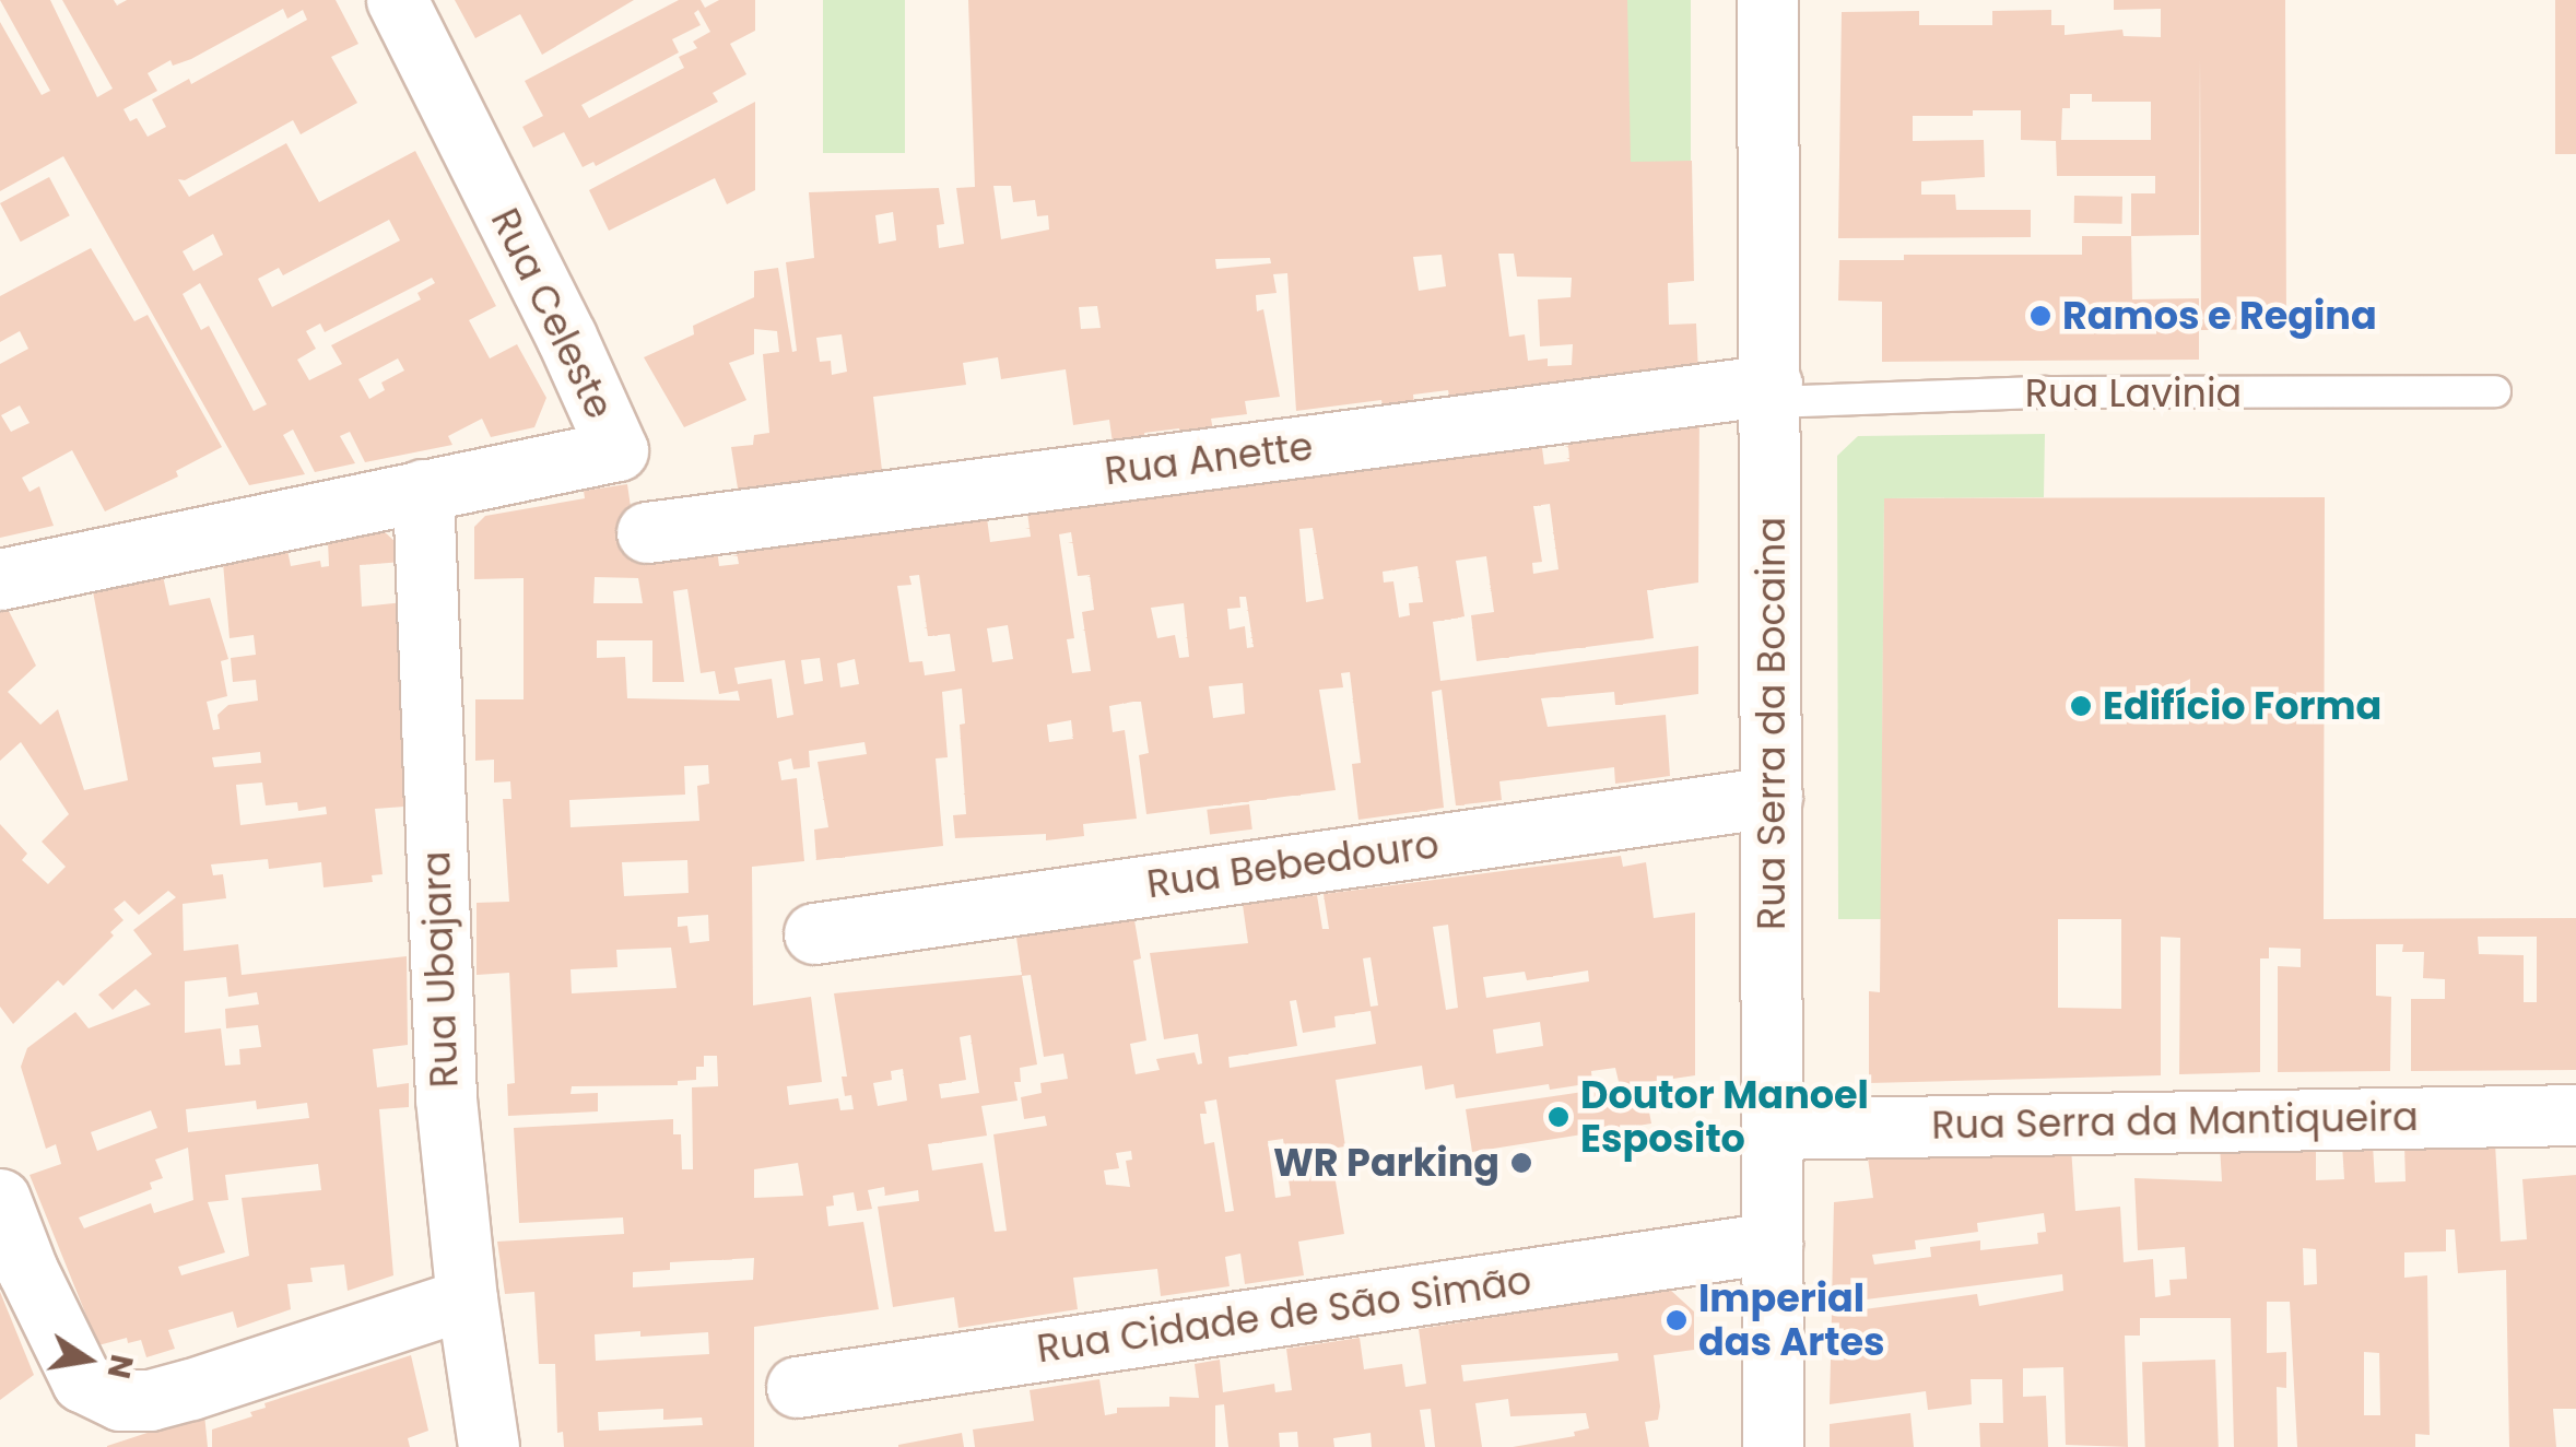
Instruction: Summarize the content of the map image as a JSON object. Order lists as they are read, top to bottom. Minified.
{"streets":{"street":["Rua Celeste","Rua Anette","Rua Serra da Bocaina","Rua Bebedouro","Rua Ubajara","Rua Serra da Mantiqueira","Rua Cidade de São Simão"],"lane":["Rua Lavinia"]},"crossings":[["Rua Celeste","Rua Ubajara"],["Rua Lavinia","Rua Anette"],["Rua Lavinia","Rua Serra da Bocaina"],["Rua Anette","Rua Serra da Bocaina"],["Rua Serra da Bocaina","Rua Bebedouro"],["Rua Serra da Bocaina","Rua Serra da Mantiqueira"],["Rua Serra da Bocaina","Rua Cidade de São Simão"]],"places":["Ramos e Regina","Edifício Forma","Doutor Manoel Esposito","WR Parking","Imperial das Artes"],"north":"right"}
